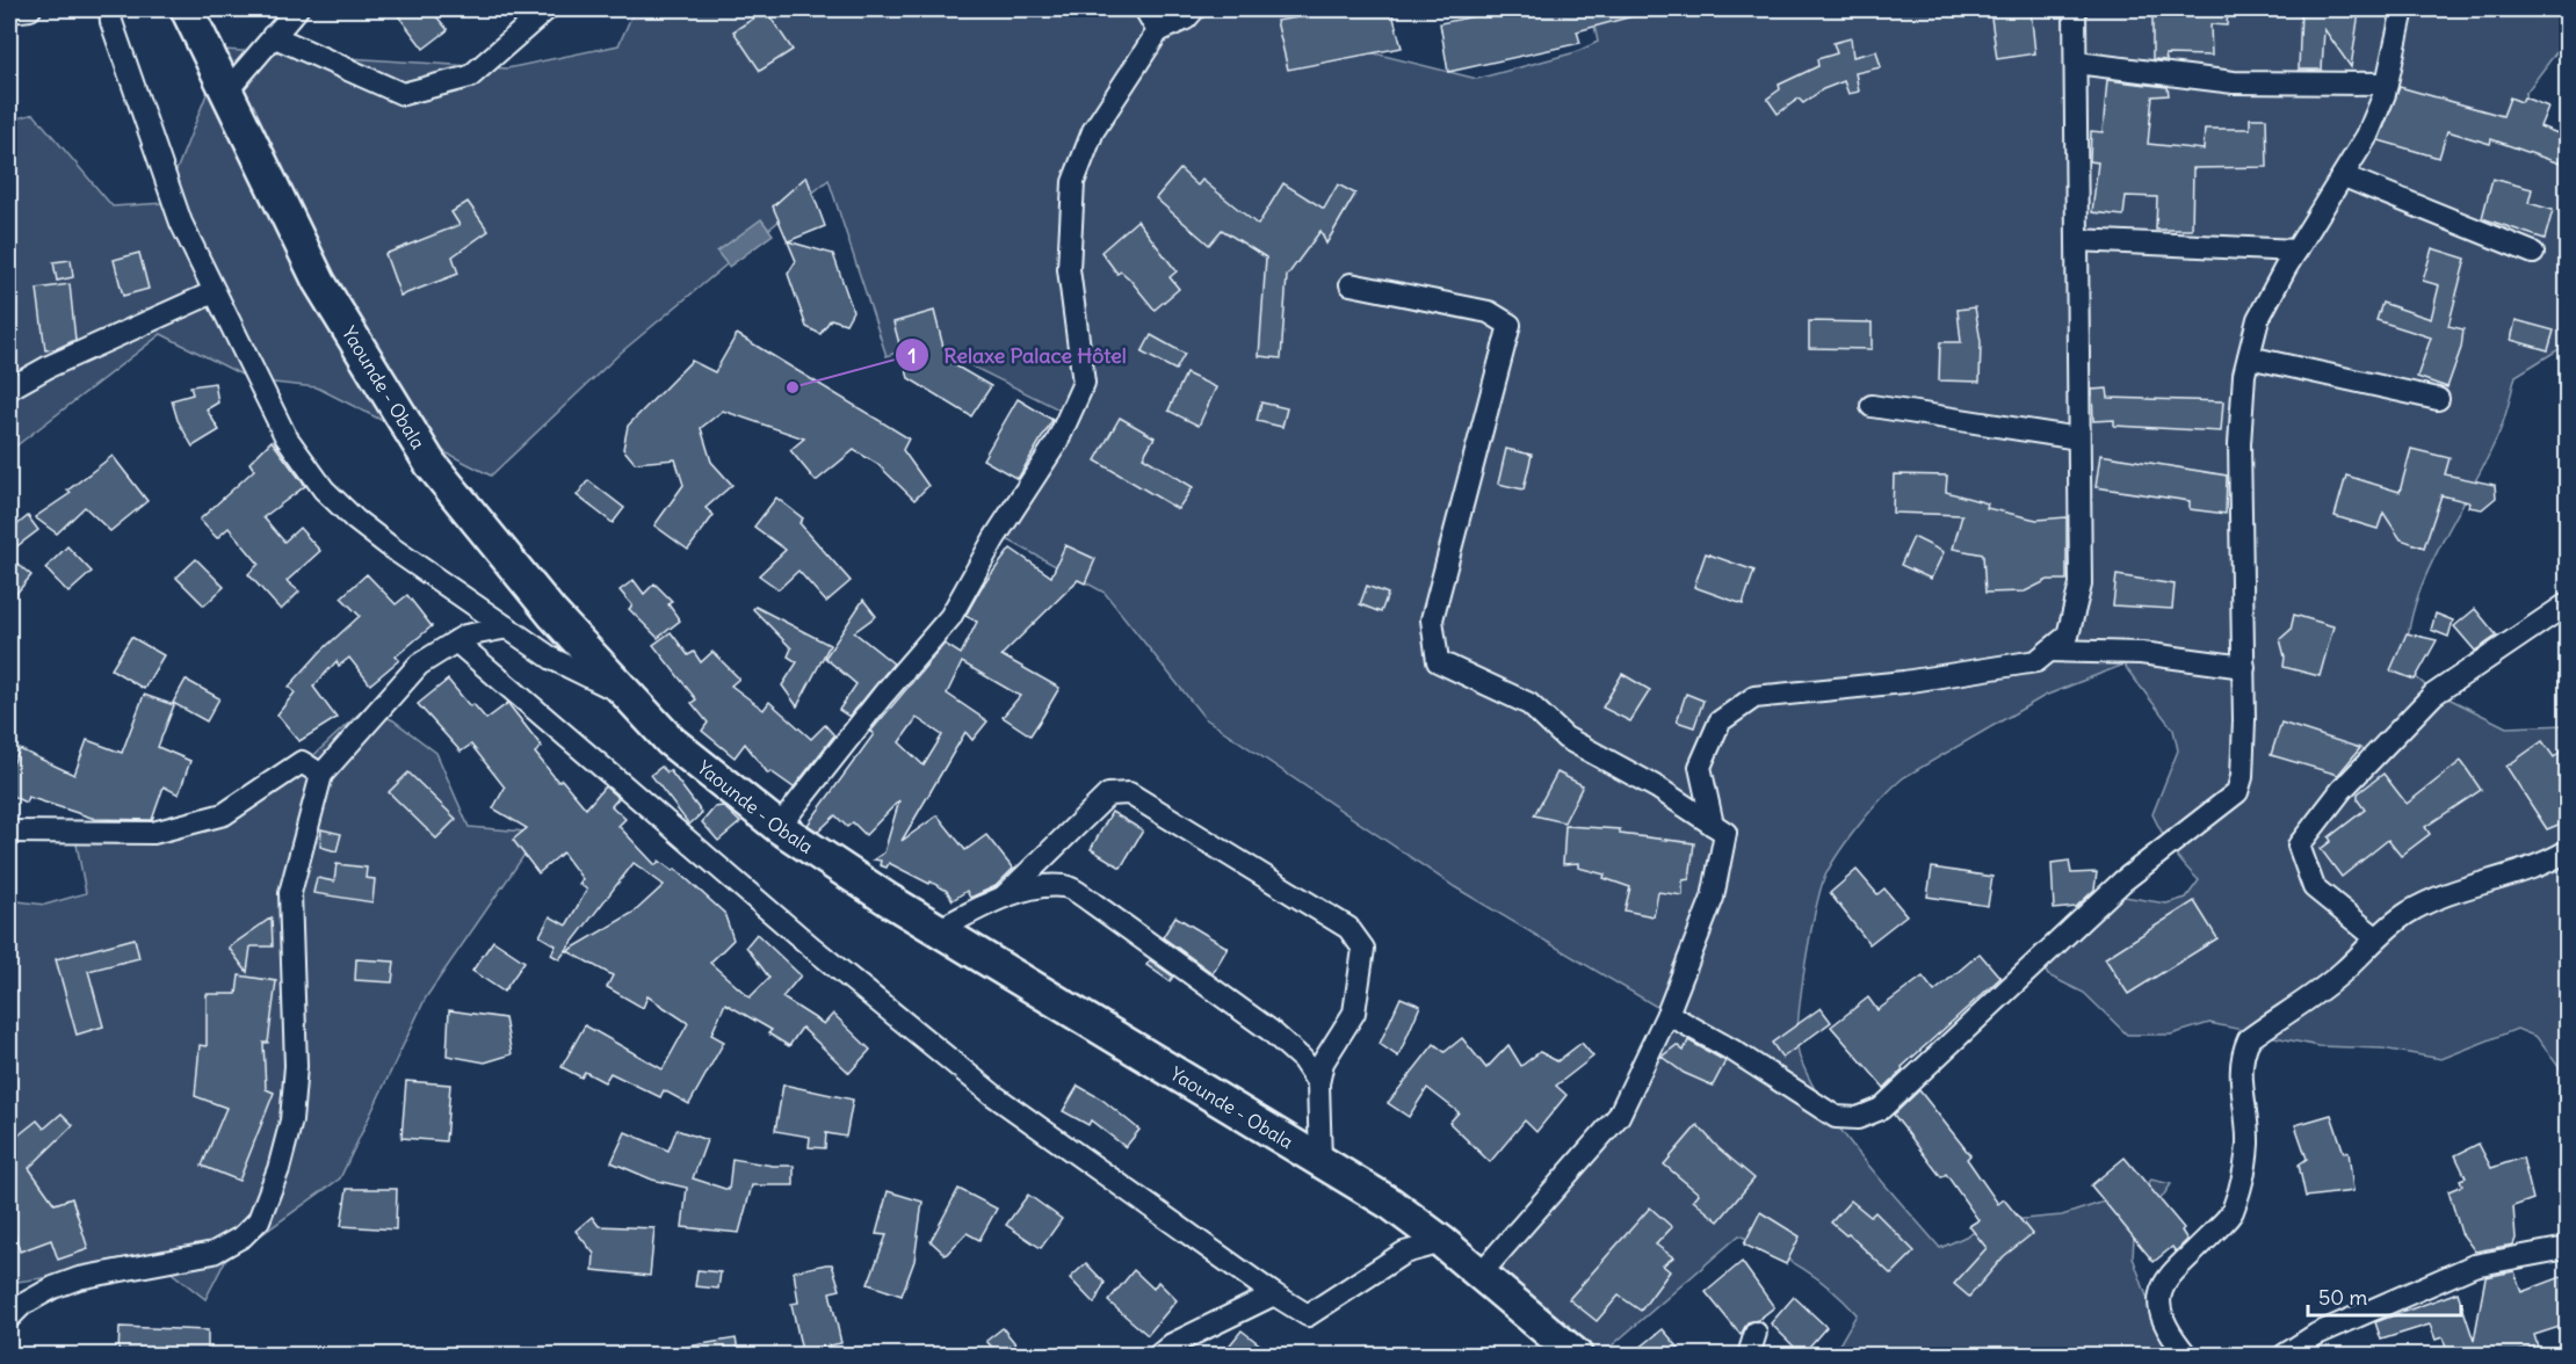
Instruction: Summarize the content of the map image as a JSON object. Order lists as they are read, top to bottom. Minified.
{"streets":{"highway":["Yaounde - Obala"]},"places":["Relaxe Palace Hôtel"],"scale_bar":"50 m"}
